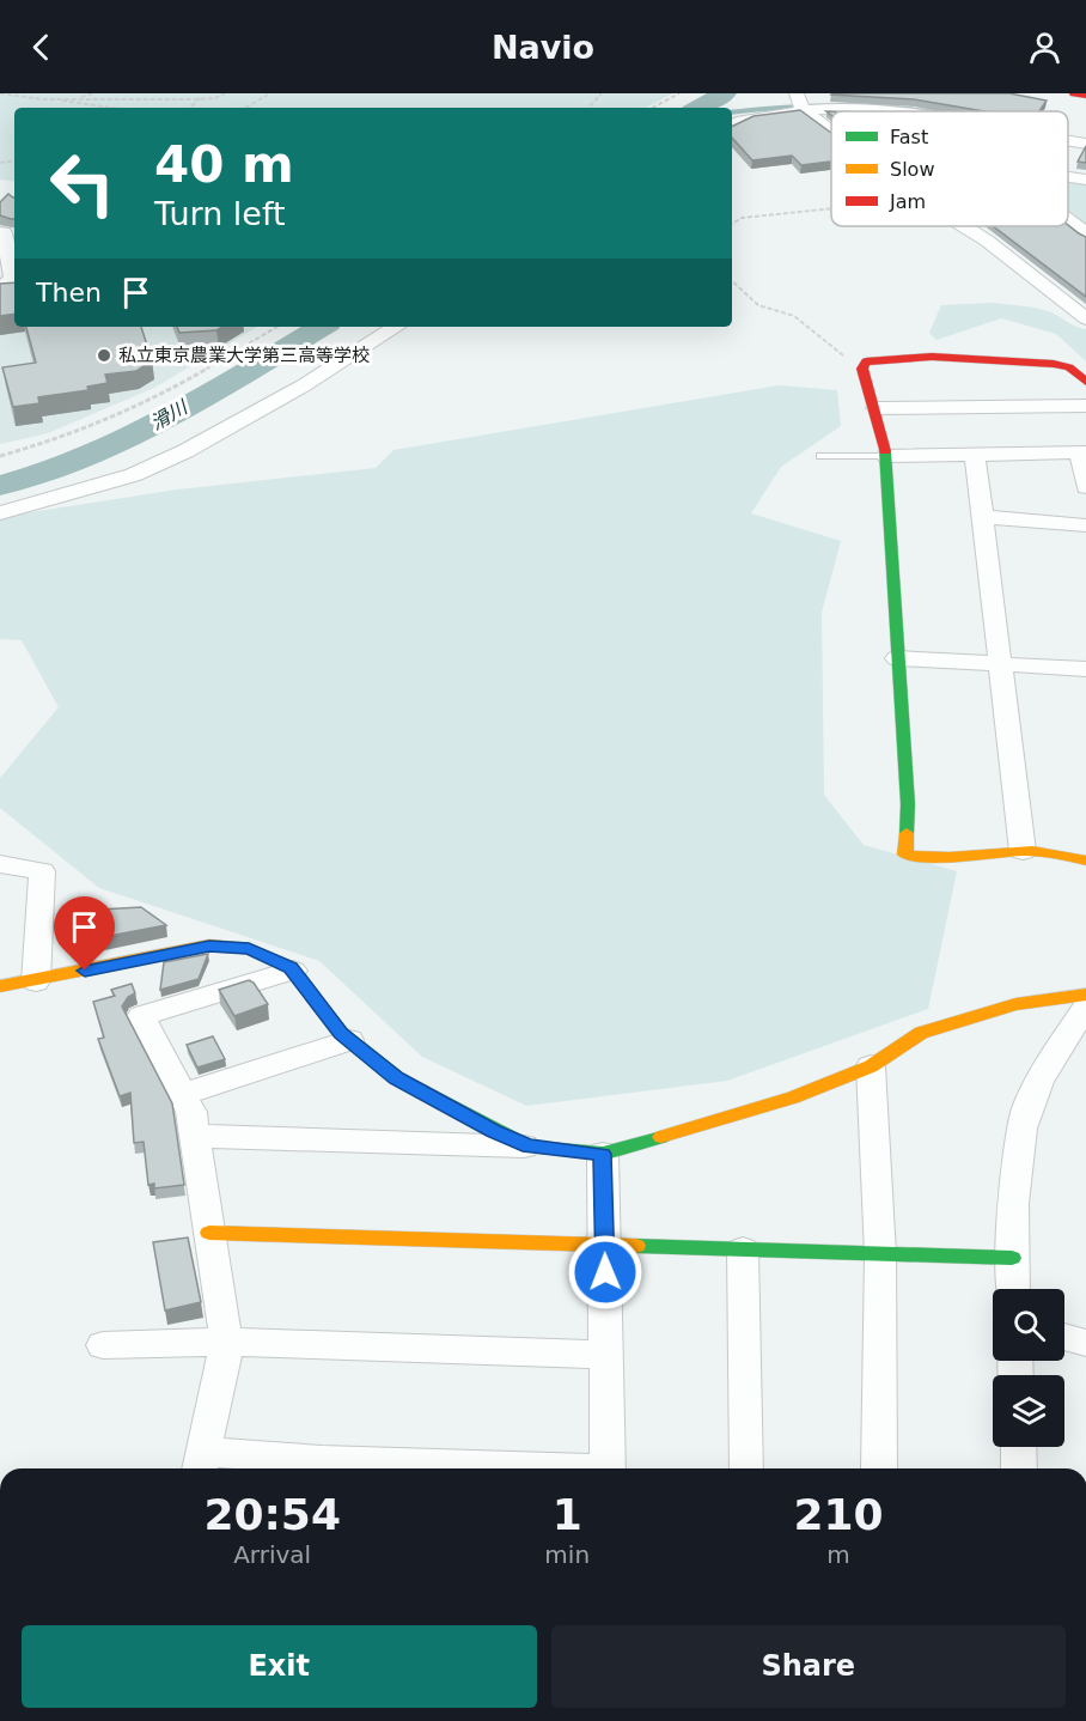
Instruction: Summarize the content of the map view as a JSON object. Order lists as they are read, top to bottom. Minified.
{"water":["滑川"],"places":["私立東京農業大学第三高等学校"],"legend":["Fast","Slow","Jam"],"page":{"header":"Navio","turn":["40 m","Turn left"],"then":"Then","eta":["20:54","Arrival","1","min","210","m"],"buttons":["Exit","Share"]}}
